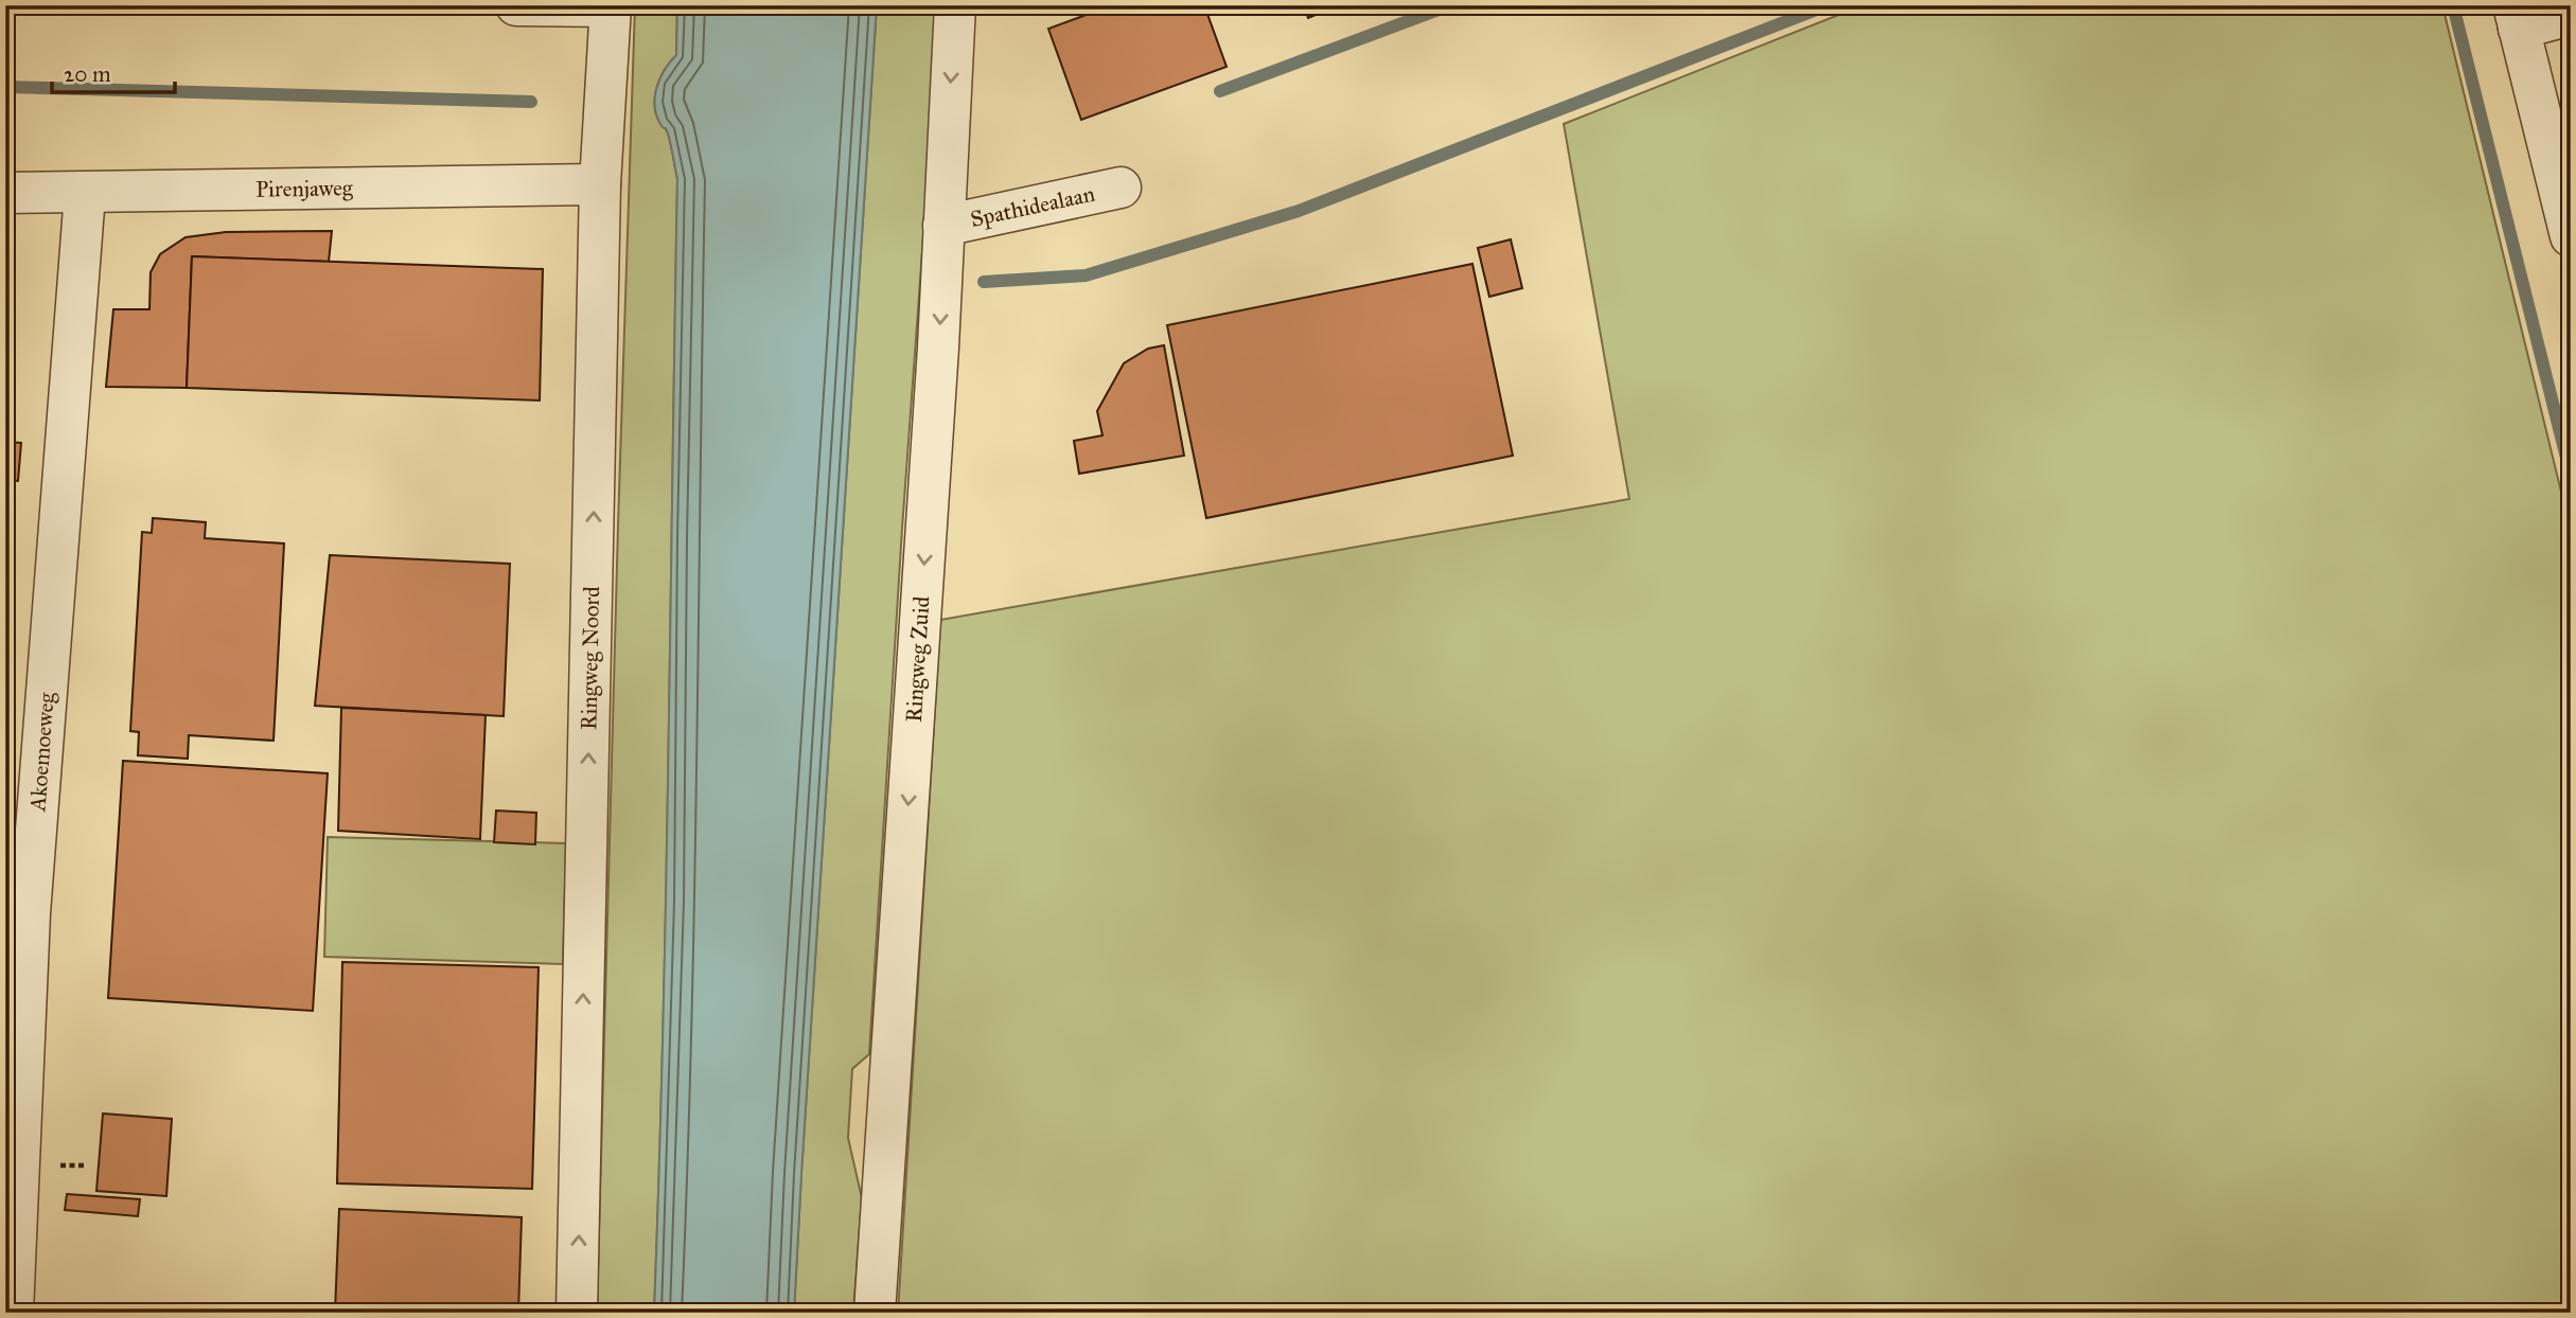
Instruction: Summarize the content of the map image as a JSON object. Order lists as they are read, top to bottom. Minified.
{"streets":{"street":["Pirenjaweg","Spathidealaan","Ringweg Noord","Ringweg Zuid","Akoemoeweg"]},"crossings":[["Pirenjaweg","Ringweg Noord"],["Pirenjaweg","Akoemoeweg"],["Spathidealaan","Ringweg Zuid"]],"one_way":["Ringweg Noord","Ringweg Zuid"],"scale_bar":"20 m"}
